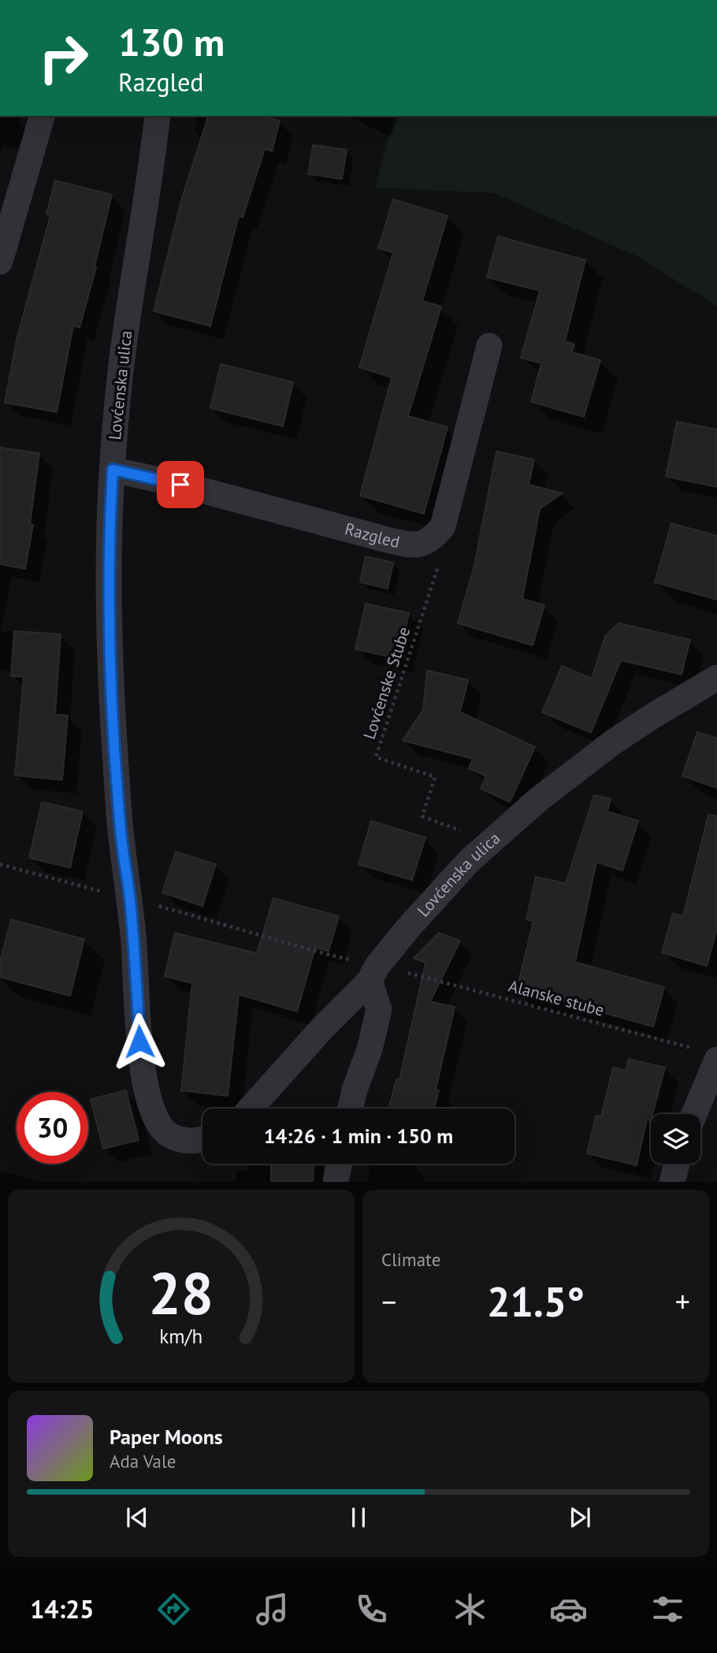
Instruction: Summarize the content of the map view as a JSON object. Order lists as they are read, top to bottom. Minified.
{"streets":{"street":["Lovćenska ulica","Razgled"],"path":["Lovćenske Stube","Alanske stube"]},"crossings":[["Lovćenska ulica","Razgled"],["Lovćenska ulica","Lovćenske Stube"],["Razgled","Lovćenske Stube"]],"page":{"turn":["130 m","Razgled"],"limit":"30","trip":"14:26 · 1 min · 150 m","tile":"Climate","heat":["−","21.5°","+"],"song":["Paper Moons","Ada Vale"],"tabs":"14:25","gauge":["28","km/h"]}}
